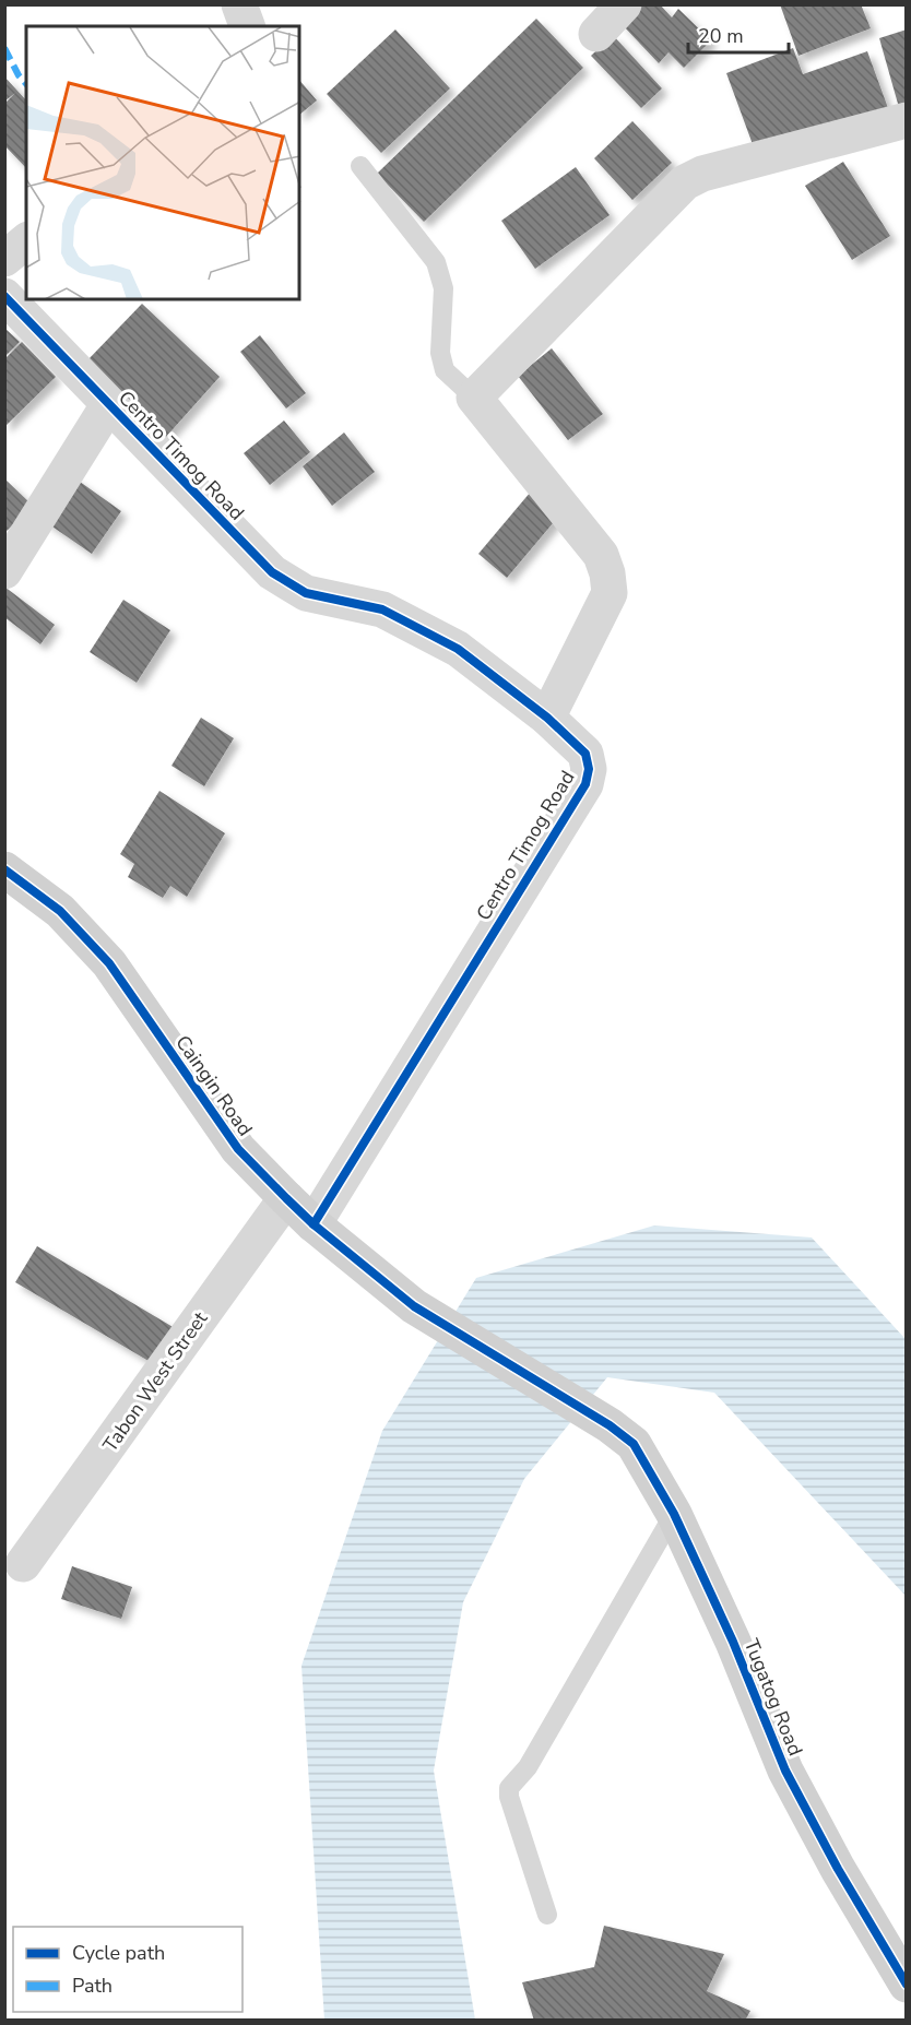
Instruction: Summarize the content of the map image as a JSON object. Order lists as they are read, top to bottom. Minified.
{"streets":{"street":["Centro Timog Road","Caingin Road","Tabon West Street","Tugatog Road"]},"crossings":[["Centro Timog Road","Caingin Road"],["Caingin Road","Tabon West Street"],["Caingin Road","Tugatog Road"]],"legend":["Cycle path","Path"],"scale_bar":"20 m"}
